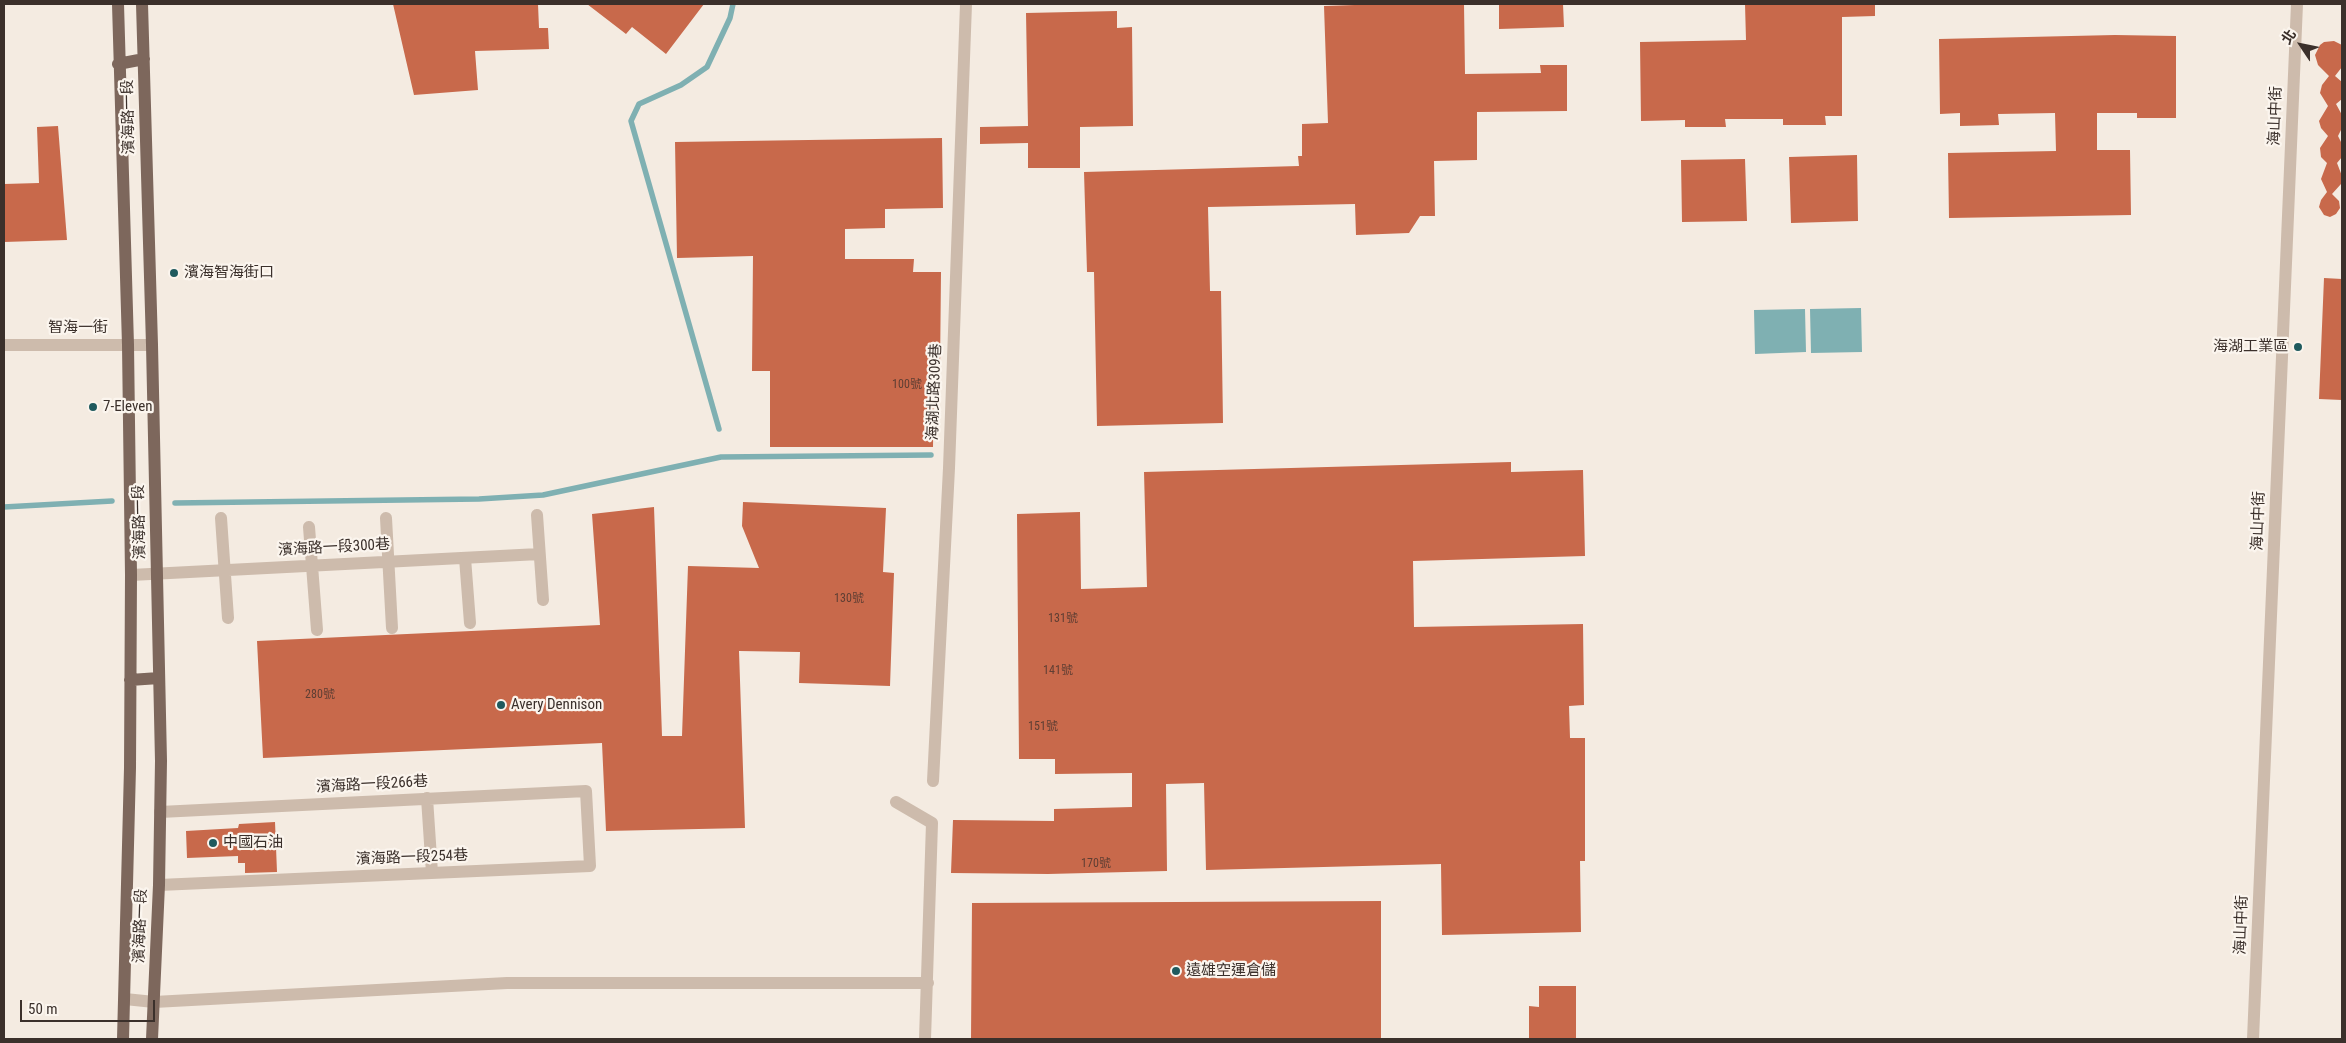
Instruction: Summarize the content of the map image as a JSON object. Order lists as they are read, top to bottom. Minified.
{"streets":{"main road":["濱海路一段"],"street":["海山中街","智海一街","海湖北路309巷","濱海路一段300巷","濱海路一段266巷","濱海路一段254巷"]},"crossings":[["濱海路一段","智海一街"],["濱海路一段","濱海路一段300巷"],["濱海路一段","濱海路一段266巷"],["濱海路一段","濱海路一段254巷"],["濱海路一段266巷","濱海路一段254巷"]],"places":["濱海智海街口","海湖工業區","7-Eleven","Avery Dennison","中國石油","遠雄空運倉儲"],"house_numbers":["100號","130號","131號","141號","280號","151號","170號"],"scale_bar":"50 m","north":"top left"}
